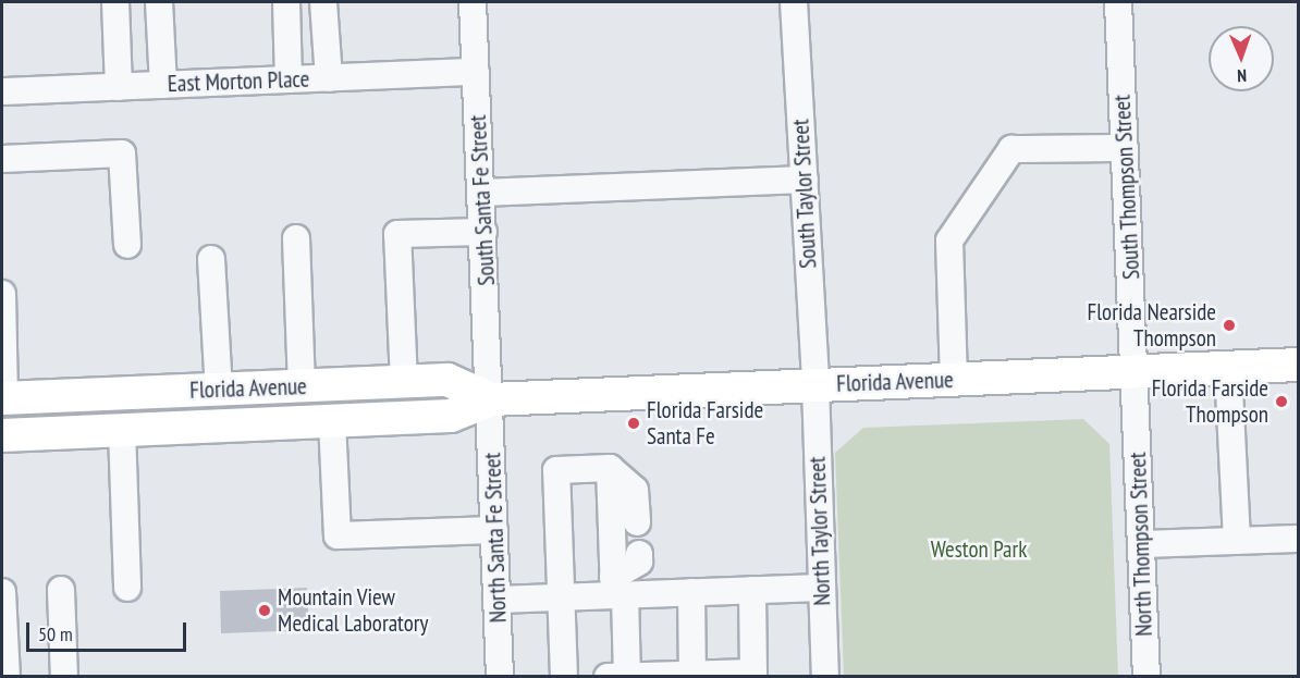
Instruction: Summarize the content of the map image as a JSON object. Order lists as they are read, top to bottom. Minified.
{"streets":{"main road":["Florida Avenue"],"street":["East Morton Place","South Thompson Street","South Taylor Street","South Santa Fe Street","North Taylor Street","North Santa Fe Street","North Thompson Street"]},"crossings":[["East Morton Place","South Santa Fe Street"],["South Thompson Street","Florida Avenue"],["South Thompson Street","North Thompson Street"],["South Taylor Street","Florida Avenue"],["South Taylor Street","North Taylor Street"],["South Santa Fe Street","Florida Avenue"],["South Santa Fe Street","North Santa Fe Street"],["Florida Avenue","North Taylor Street"],["Florida Avenue","North Santa Fe Street"],["Florida Avenue","North Thompson Street"]],"parks":["Weston Park"],"places":["Florida Nearside Thompson","Florida Farside Thompson","Florida Farside Santa Fe","Mountain View Medical Laboratory"],"scale_bar":"50 m","north":"bottom"}
